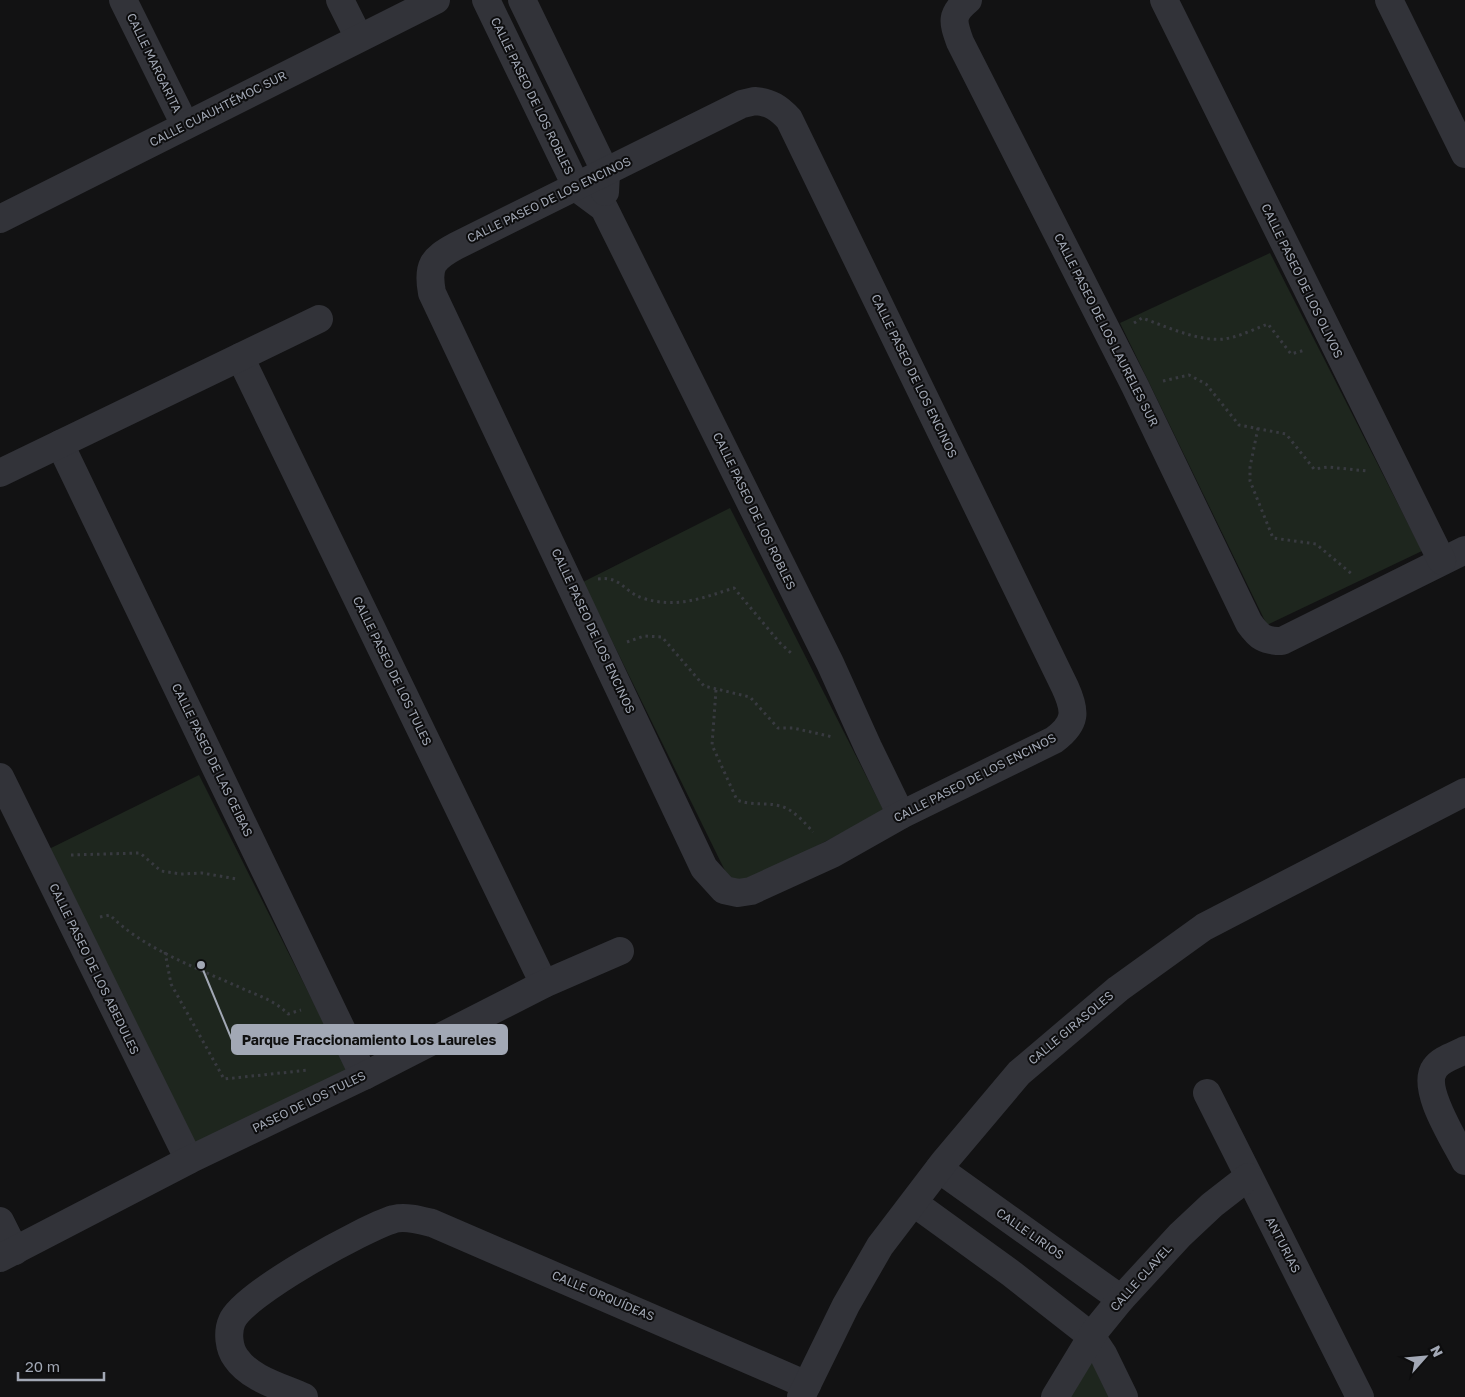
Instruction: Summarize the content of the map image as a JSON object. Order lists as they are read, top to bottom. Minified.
{"streets":{"street":["CALLE MARGARITA","CALLE PASEO DE LOS ROBLES","CALLE CUAUHTÉMOC SUR","CALLE PASEO DE LOS ENCINOS","CALLE PASEO DE LOS OLIVOS","CALLE PASEO DE LOS LAURELES SUR","CALLE PASEO DE LOS TULES","CALLE PASEO DE LAS CEIBAS","CALLE PASEO DE LOS ABEDULES","CALLE GIRASOLES","PASEO DE LOS TULES","CALLE LIRIOS","ANTURIAS","CALLE CLAVEL","CALLE ORQUÍDEAS"]},"crossings":[["CALLE MARGARITA","CALLE CUAUHTÉMOC SUR"],["CALLE PASEO DE LOS ROBLES","CALLE PASEO DE LOS ENCINOS"],["CALLE PASEO DE LOS TULES","PASEO DE LOS TULES"],["CALLE PASEO DE LAS CEIBAS","PASEO DE LOS TULES"],["CALLE PASEO DE LOS ABEDULES","PASEO DE LOS TULES"],["CALLE GIRASOLES","CALLE LIRIOS"],["CALLE GIRASOLES","CALLE ORQUÍDEAS"],["CALLE LIRIOS","CALLE CLAVEL"],["ANTURIAS","CALLE CLAVEL"]],"places":["Parque Fraccionamiento Los Laureles"],"scale_bar":"20 m","north":"top right"}
